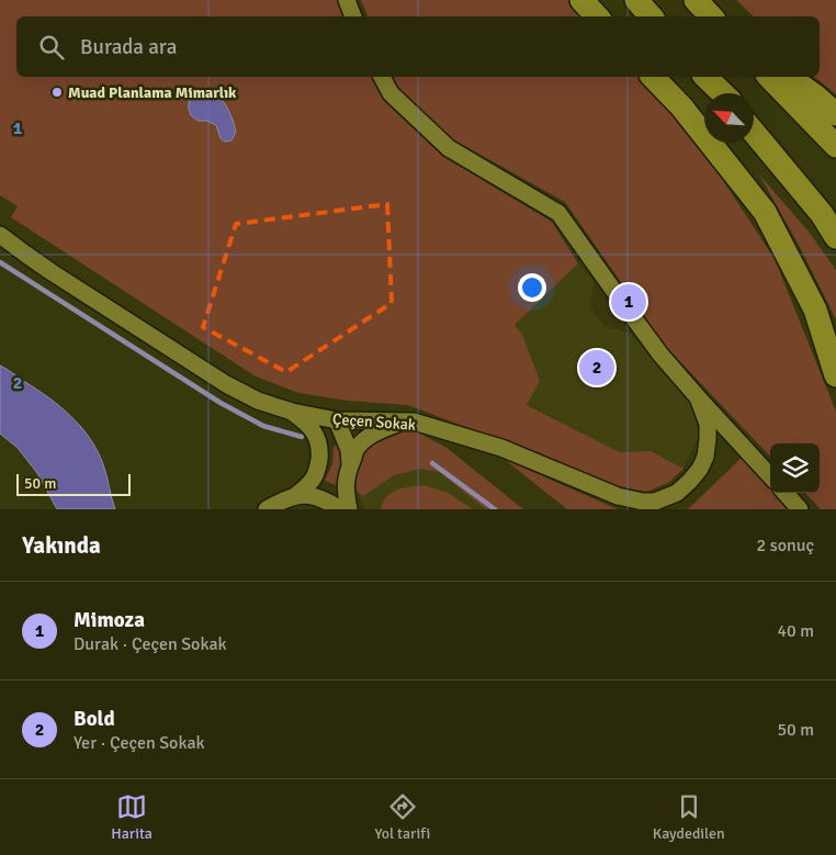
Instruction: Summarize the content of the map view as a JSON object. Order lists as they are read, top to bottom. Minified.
{"streets":{"street":["Çeçen Sokak"]},"places":["Muad Planlama Mimarlık"],"scale_bar":"50 m","north":"top left","page":{"search":"Burada ara","pins":["1","2"],"scale":"50 m","heading":["Yakında","2 sonuç"],"list":[{"mark":"1","name":"Mimoza","note":"Durak · Çeçen Sokak","value":"40 m"},{"mark":"2","name":"Bold","note":"Yer · Çeçen Sokak","value":"50 m"}],"nav":["Harita","Yol tarifi","Kaydedilen"]},"grid":{"rows":["1","2"]}}
